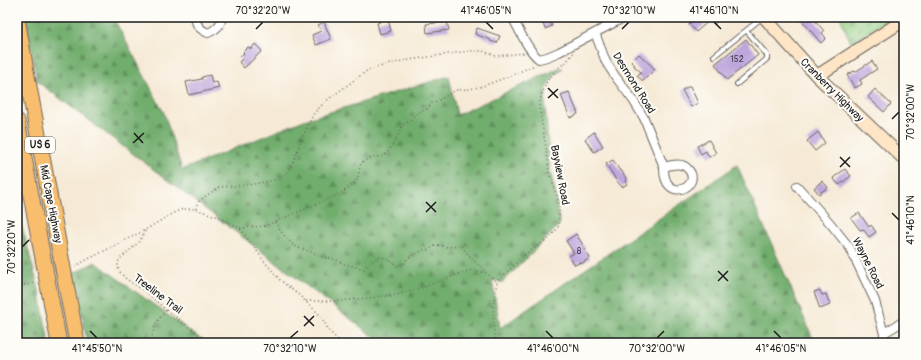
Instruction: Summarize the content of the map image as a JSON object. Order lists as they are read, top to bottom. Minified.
{"streets":{"highway":["US 6","Mid Cape Highway"],"main road":["Cranberry Highway"],"street":["Desmond Road","Wayne Road"],"path":["Bayview Road","Treeline Trail"]},"house_numbers":["152","8"],"coordinates":["70°32'20\"W","41°46'05\"N","70°32'10\"W","41°46'10\"N","70°32'00\"W","41°45'50\"N","41°46'00\"N"]}
